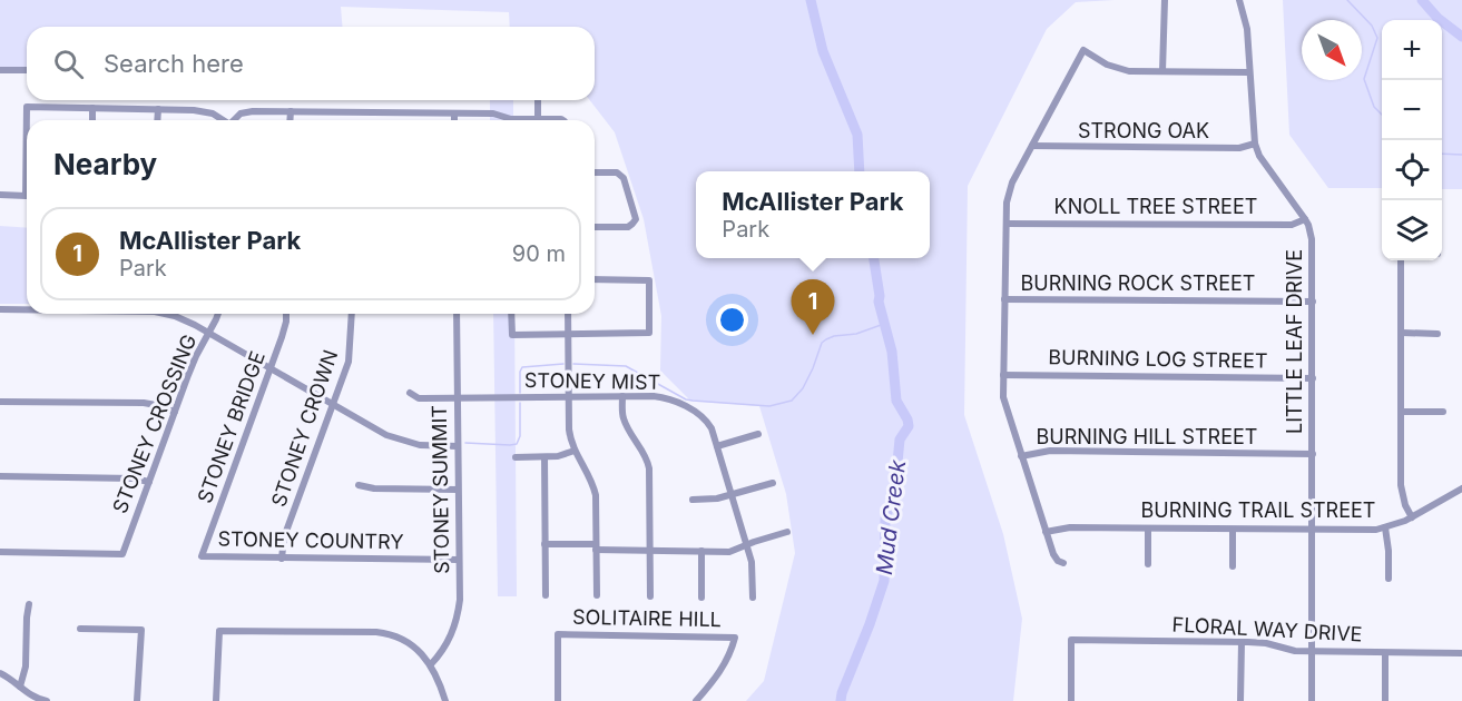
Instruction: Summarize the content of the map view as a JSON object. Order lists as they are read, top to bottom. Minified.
{"streets":{"street":["STRONG OAK","KNOLL TREE STREET","BURNING ROCK STREET","LITTLE LEAF DRIVE","BURNING LOG STREET","STONEY MIST","STONEY CROSSING","STONEY BRIDGE","STONEY CROWN","BURNING HILL STREET","STONEY SUMMIT","BURNING TRAIL STREET","STONEY COUNTRY","SOLITAIRE HILL","FLORAL WAY DRIVE"]},"crossings":[["STRONG OAK","LITTLE LEAF DRIVE"],["KNOLL TREE STREET","LITTLE LEAF DRIVE"],["BURNING ROCK STREET","LITTLE LEAF DRIVE"],["LITTLE LEAF DRIVE","BURNING LOG STREET"],["LITTLE LEAF DRIVE","BURNING HILL STREET"],["LITTLE LEAF DRIVE","BURNING TRAIL STREET"],["LITTLE LEAF DRIVE","FLORAL WAY DRIVE"],["STONEY MIST","STONEY SUMMIT"],["STONEY BRIDGE","STONEY COUNTRY"],["STONEY CROWN","STONEY COUNTRY"],["STONEY SUMMIT","STONEY COUNTRY"]],"water":["Mud Creek"],"north":"bottom right","page":{"map_buttons":["+","−"],"search":"Search here","heading":"Nearby","popup":["McAllister Park","Park"],"list":[{"mark":"1","name":"McAllister Park","note":"Park","value":"90 m"}],"pins":"1"}}
